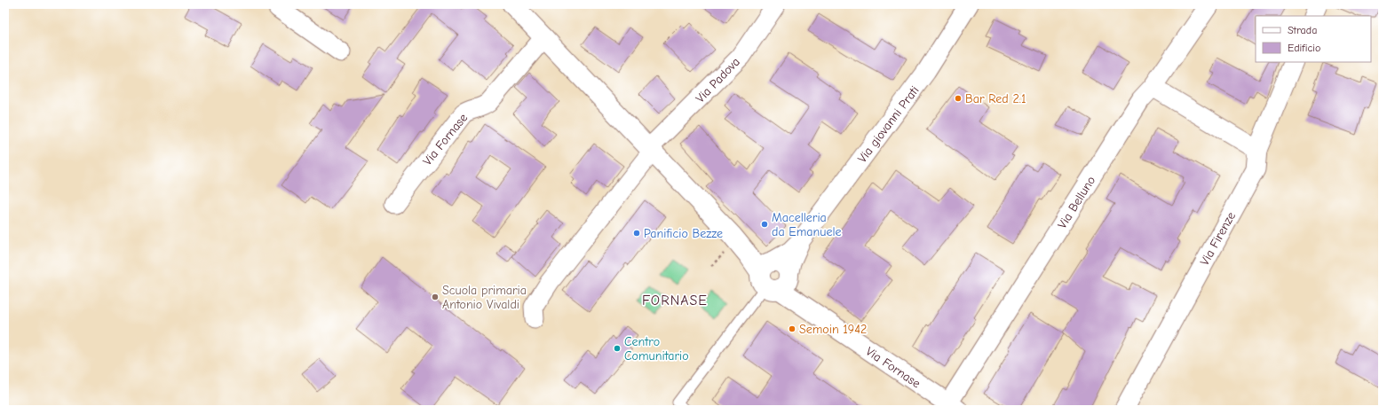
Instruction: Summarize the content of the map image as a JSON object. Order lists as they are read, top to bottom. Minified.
{"streets":{"street":["Via Padova","Via giovanni Prati","Via Fornase","Via Belluno","Via Firenze"]},"crossings":[["Via Padova","Via Fornase"],["Via giovanni Prati","Via Fornase"],["Via Fornase","Via Belluno"]],"districts":["FORNASE"],"places":["Bar Red 2.1","Macelleria da Emanuele","Panificio Bezze","Scuola primaria Antonio Vivaldi","Semoin 1942","Centro Comunitario"],"legend":["Strada","Edificio"]}
